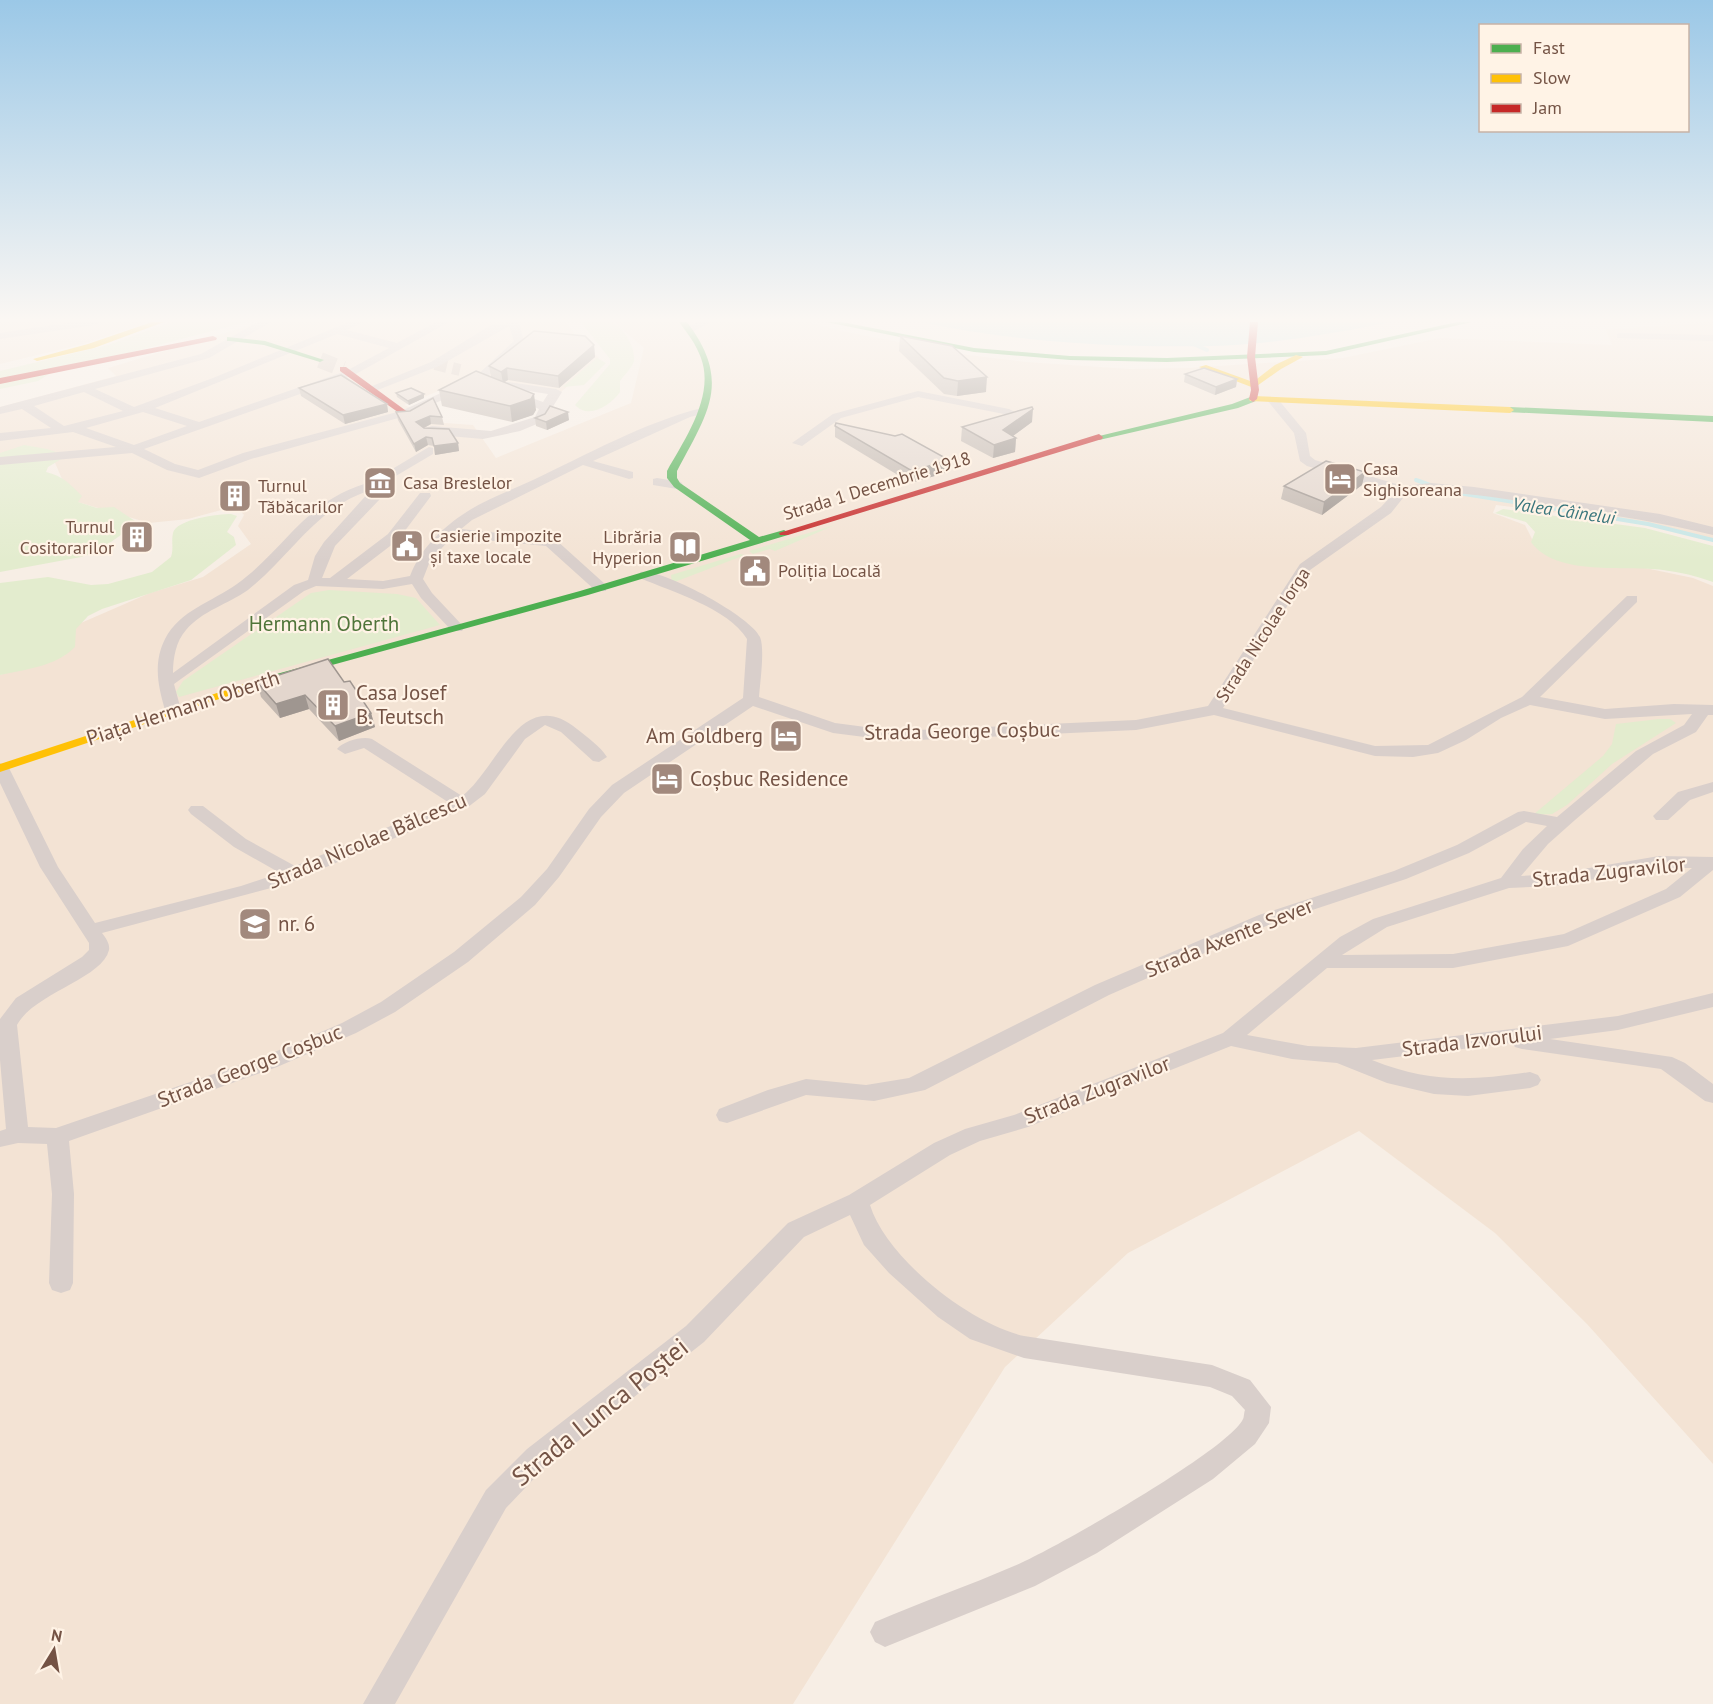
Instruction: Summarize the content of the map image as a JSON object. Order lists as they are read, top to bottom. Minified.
{"streets":{"main road":["Strada 1 Decembrie 1918","Piața Hermann Oberth"],"street":["Strada Nicolae Iorga","Strada George Coșbuc","Strada Nicolae Bălcescu","Strada Zugravilor","Strada Axente Sever","Strada Izvorului","Strada Lunca Poștei"]},"crossings":[["Strada 1 Decembrie 1918","Piața Hermann Oberth"],["Strada Nicolae Iorga","Strada George Coșbuc"],["Strada Zugravilor","Strada Axente Sever"],["Strada Zugravilor","Strada Izvorului"],["Strada Zugravilor","Strada Lunca Poștei"]],"water":["Valea Câinelui"],"parks":["Hermann Oberth"],"places":{"hotel":["Casa Sighisoreana","Am Goldberg","Coșbuc Residence"],"museum":["Casa Breslelor"],"building":["Turnul Tăbăcarilor","Turnul Cositorarilor","Casa Josef B. Teutsch"],"public building":["Casierie impozite și taxe locale","Poliția Locală"],"library":["Librăria Hyperion"],"school or university":["nr. 6"]},"legend":["Fast","Slow","Jam"],"north":"top"}
